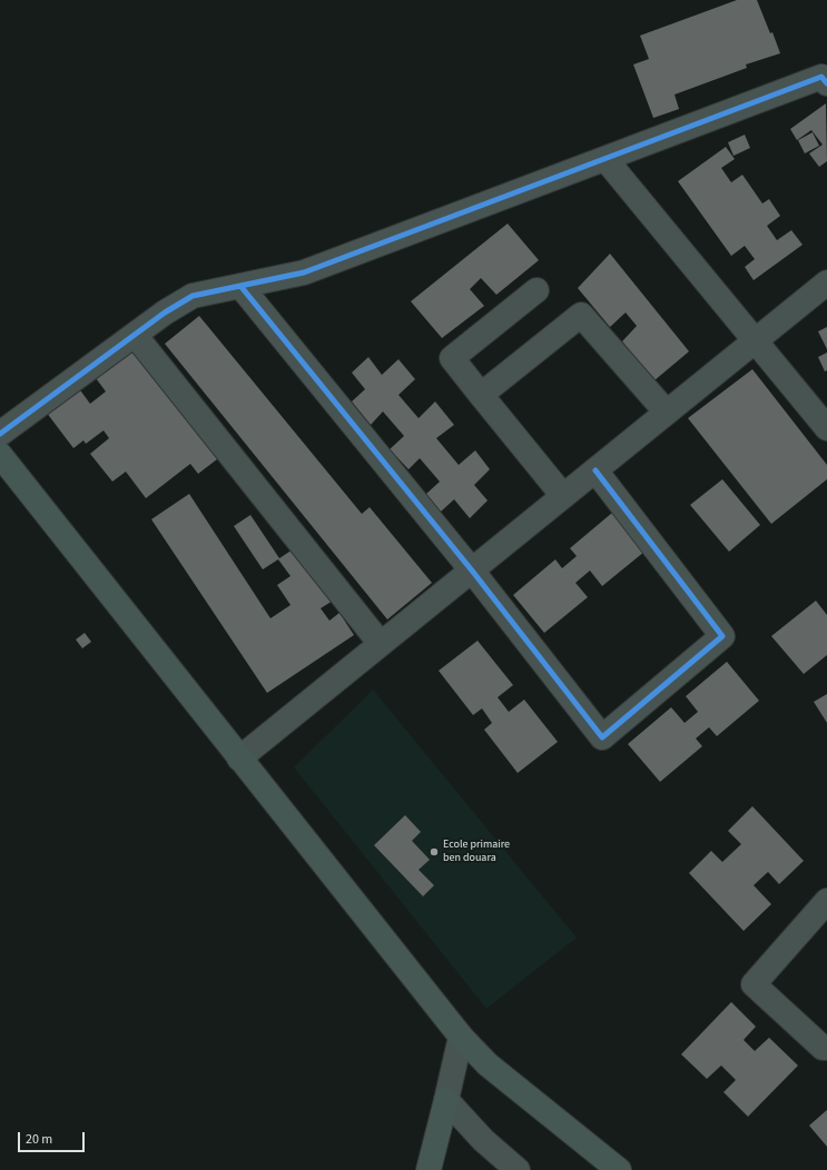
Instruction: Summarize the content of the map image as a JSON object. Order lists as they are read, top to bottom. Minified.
{"places":["Ecole primaire ben douara"],"scale_bar":"20 m"}
